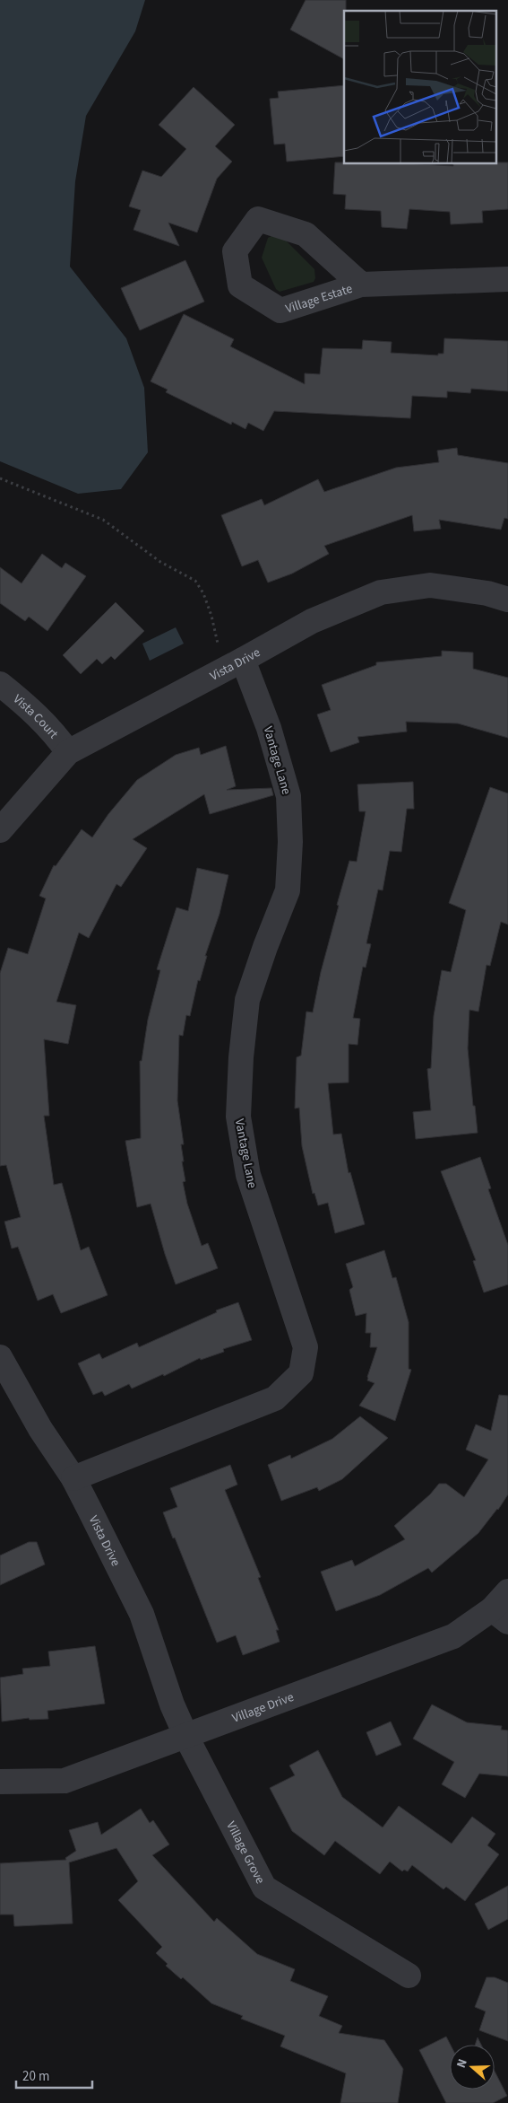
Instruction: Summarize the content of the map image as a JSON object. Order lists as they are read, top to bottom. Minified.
{"streets":{"street":["Village Estate","Vista Drive","Vista Court","Vantage Lane","Village Drive","Village Grove"]},"crossings":[["Vista Drive","Vista Court"],["Vista Drive","Vantage Lane"],["Vista Drive","Village Drive"],["Vista Drive","Village Grove"],["Village Drive","Village Grove"]],"scale_bar":"20 m","north":"left"}
